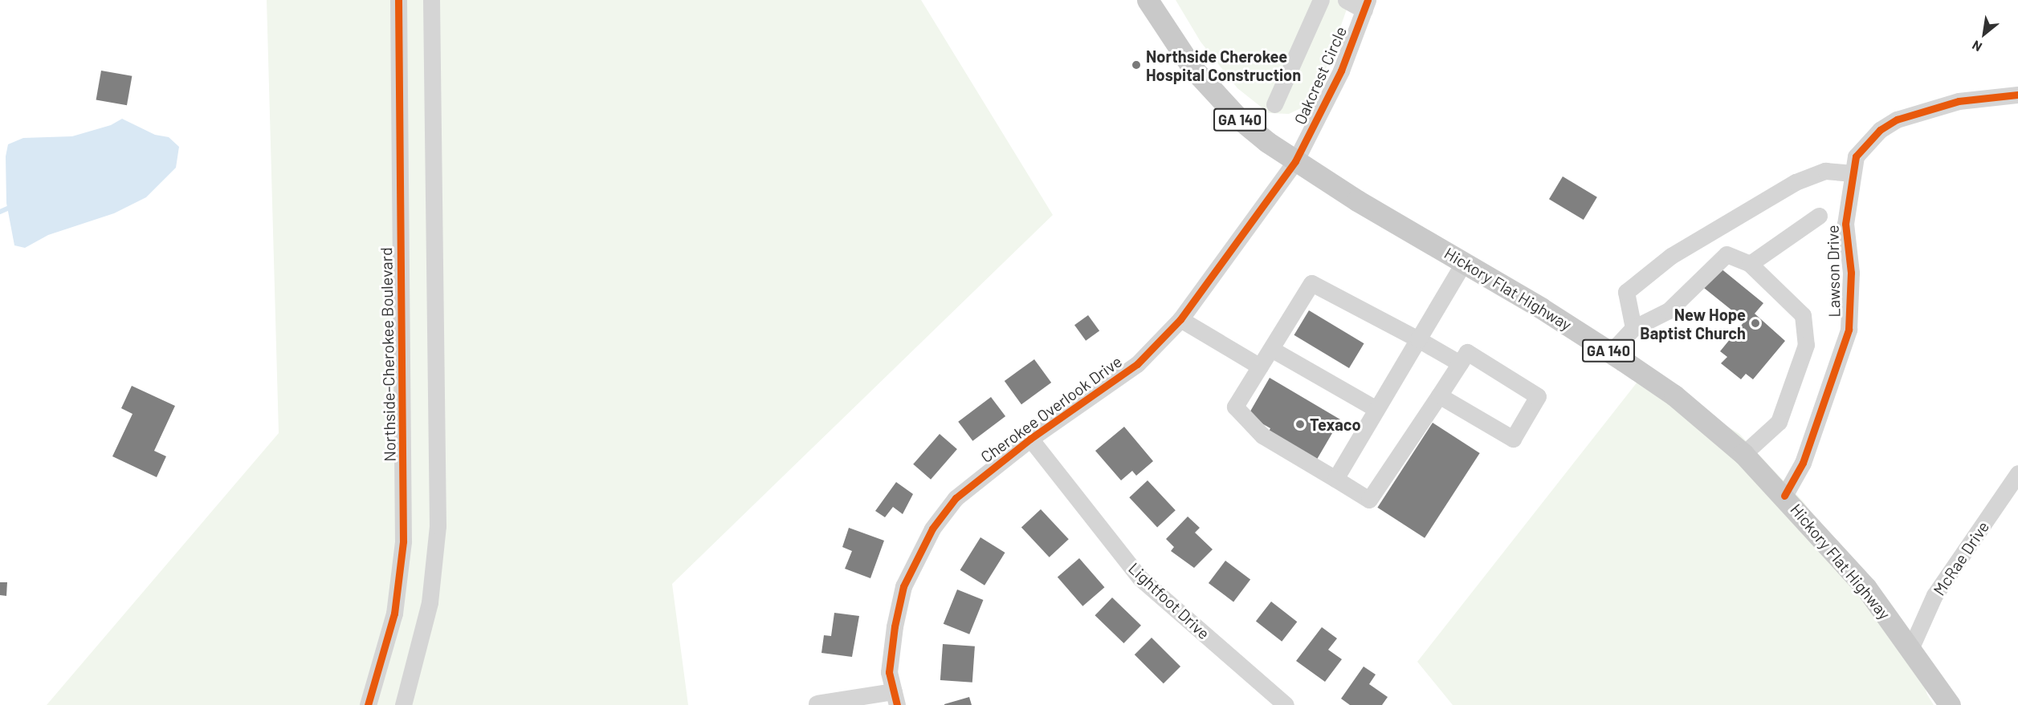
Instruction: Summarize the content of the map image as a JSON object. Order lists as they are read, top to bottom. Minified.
{"streets":{"main road":["GA 140","Hickory Flat Highway"],"street":["Oakcrest Circle","Lawson Drive","Northside-Cherokee Boulevard","Cherokee Overlook Drive","McRae Drive","Lightfoot Drive"]},"crossings":[["Oakcrest Circle","Hickory Flat Highway"],["Oakcrest Circle","Cherokee Overlook Drive"],["Lawson Drive","Hickory Flat Highway"],["Hickory Flat Highway","Cherokee Overlook Drive"],["Hickory Flat Highway","McRae Drive"],["Cherokee Overlook Drive","Lightfoot Drive"]],"places":["Northside Cherokee Hospital Construction","New Hope Baptist Church","Texaco"],"north":"bottom left"}
